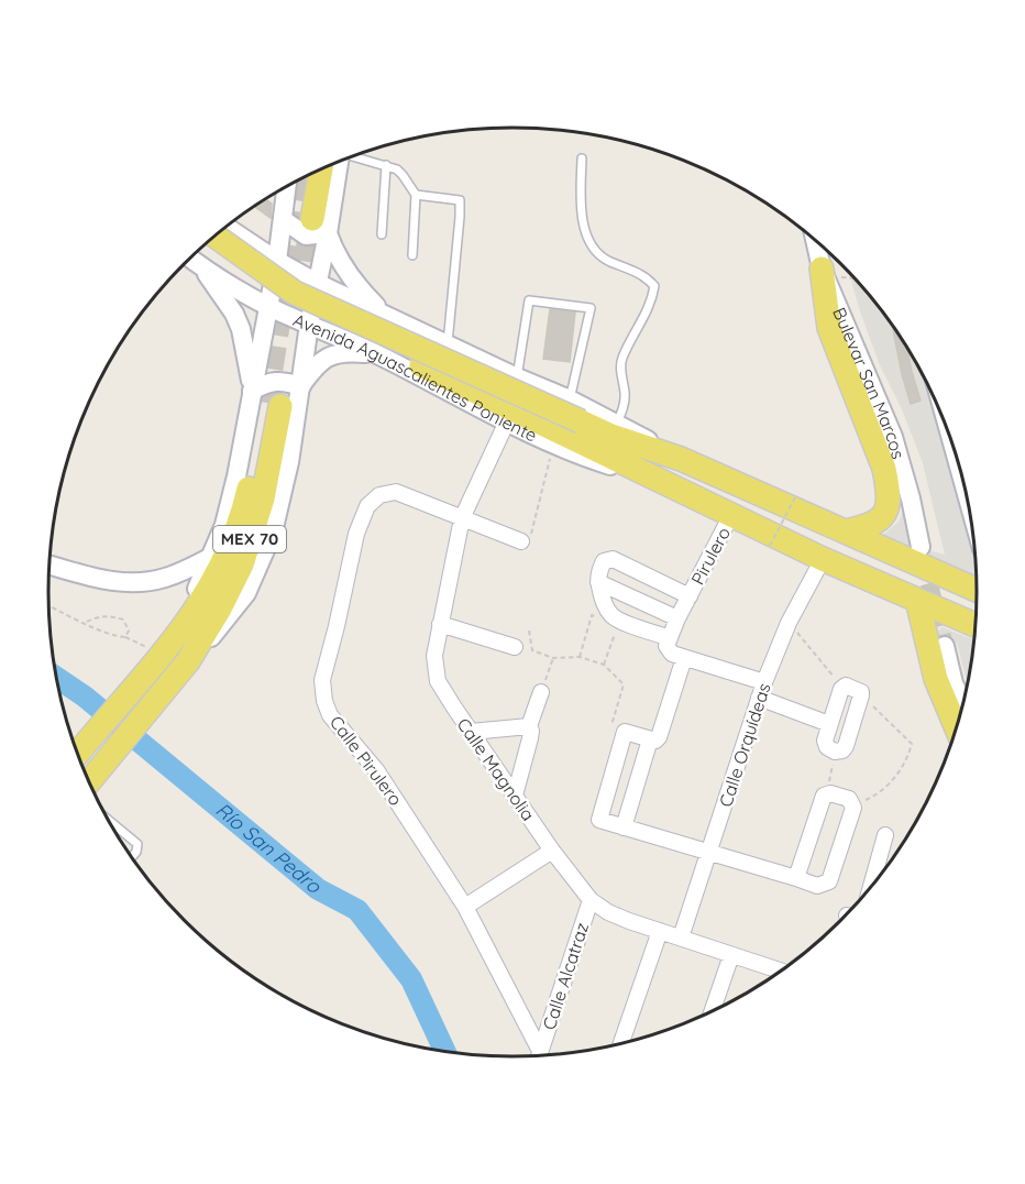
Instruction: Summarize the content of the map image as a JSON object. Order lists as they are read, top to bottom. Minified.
{"streets":{"main road":["Avenida Aguascalientes Poniente","MEX 70"],"street":["Bulevar San Marcos","Pirulero","Calle Orquídeas","Calle Pirulero","Calle Magnolia","Calle Alcatraz"]},"crossings":[["Avenida Aguascalientes Poniente","MEX 70"],["Avenida Aguascalientes Poniente","Pirulero"],["Avenida Aguascalientes Poniente","Calle Orquídeas"],["Avenida Aguascalientes Poniente","Calle Magnolia"],["Calle Orquídeas","Calle Magnolia"],["Calle Pirulero","Calle Magnolia"],["Calle Magnolia","Calle Alcatraz"]],"water":["Río San Pedro"]}
